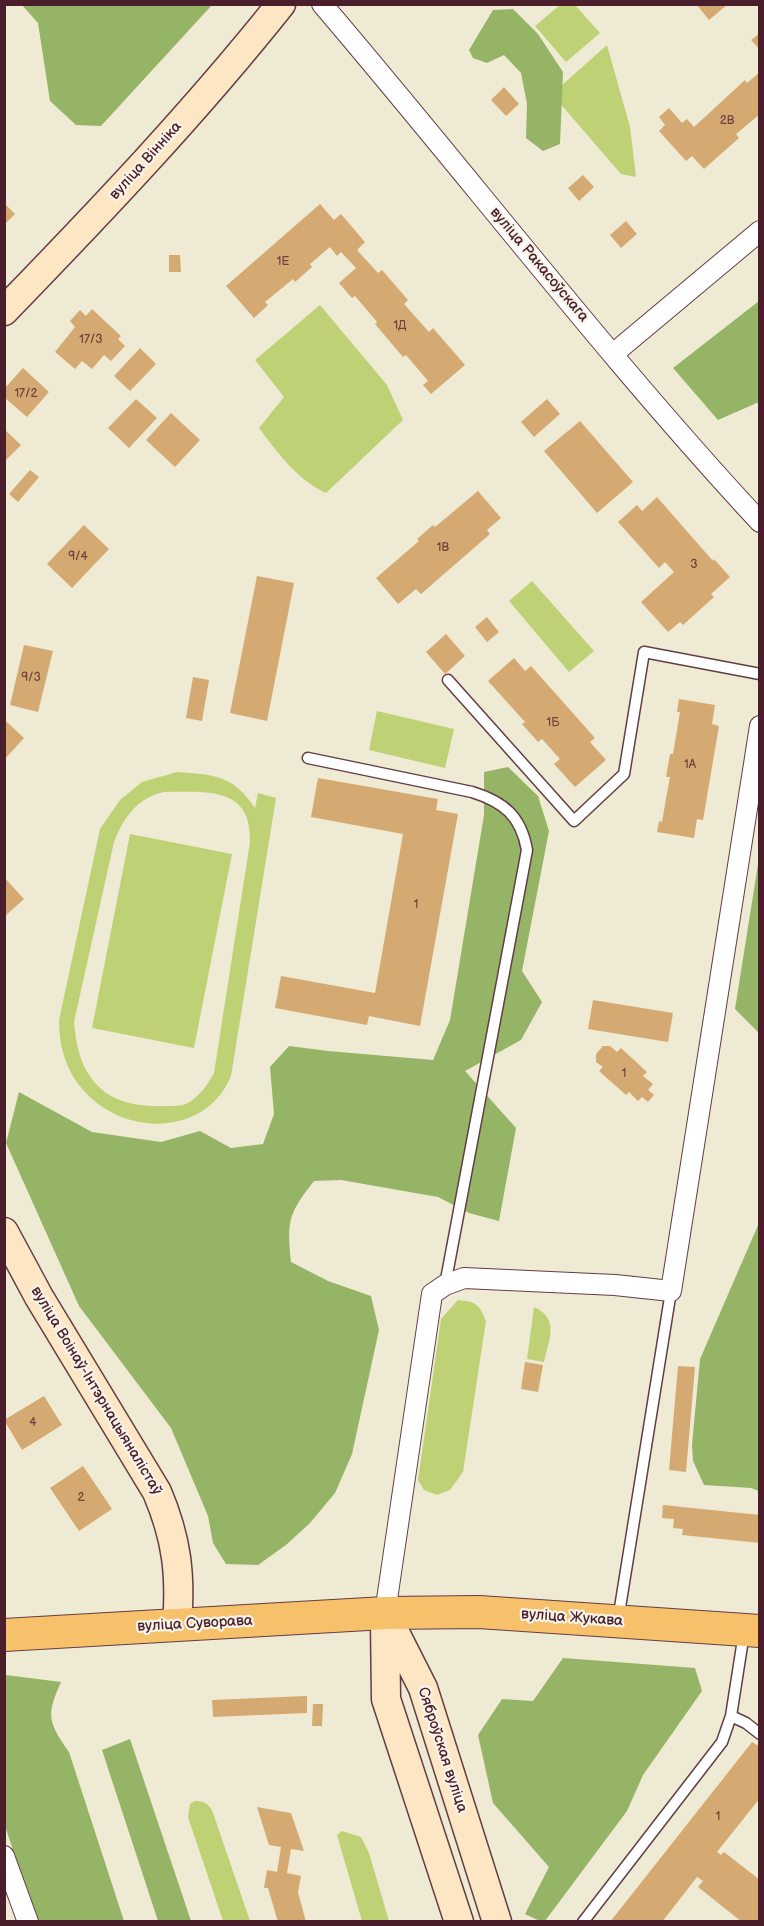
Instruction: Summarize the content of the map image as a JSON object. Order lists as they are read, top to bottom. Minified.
{"streets":{"main road":["вуліца Жукава","вуліца Суворава"],"street":["вуліца Вінніка","вуліца Ракасоўскага","вуліца Воінаў-Інтэрнацыяналістаў","Сяброўская вуліца"]},"crossings":[["вуліца Воінаў-Інтэрнацыяналістаў","вуліца Суворава"],["вуліца Жукава","вуліца Суворава"],["вуліца Жукава","Сяброўская вуліца"],["вуліца Суворава","Сяброўская вуліца"]],"house_numbers":["2В","1Е","1Д","17/3","17/2","1В","9/4","3","9/3","1Б","1А","1","1","4","2","1"]}
